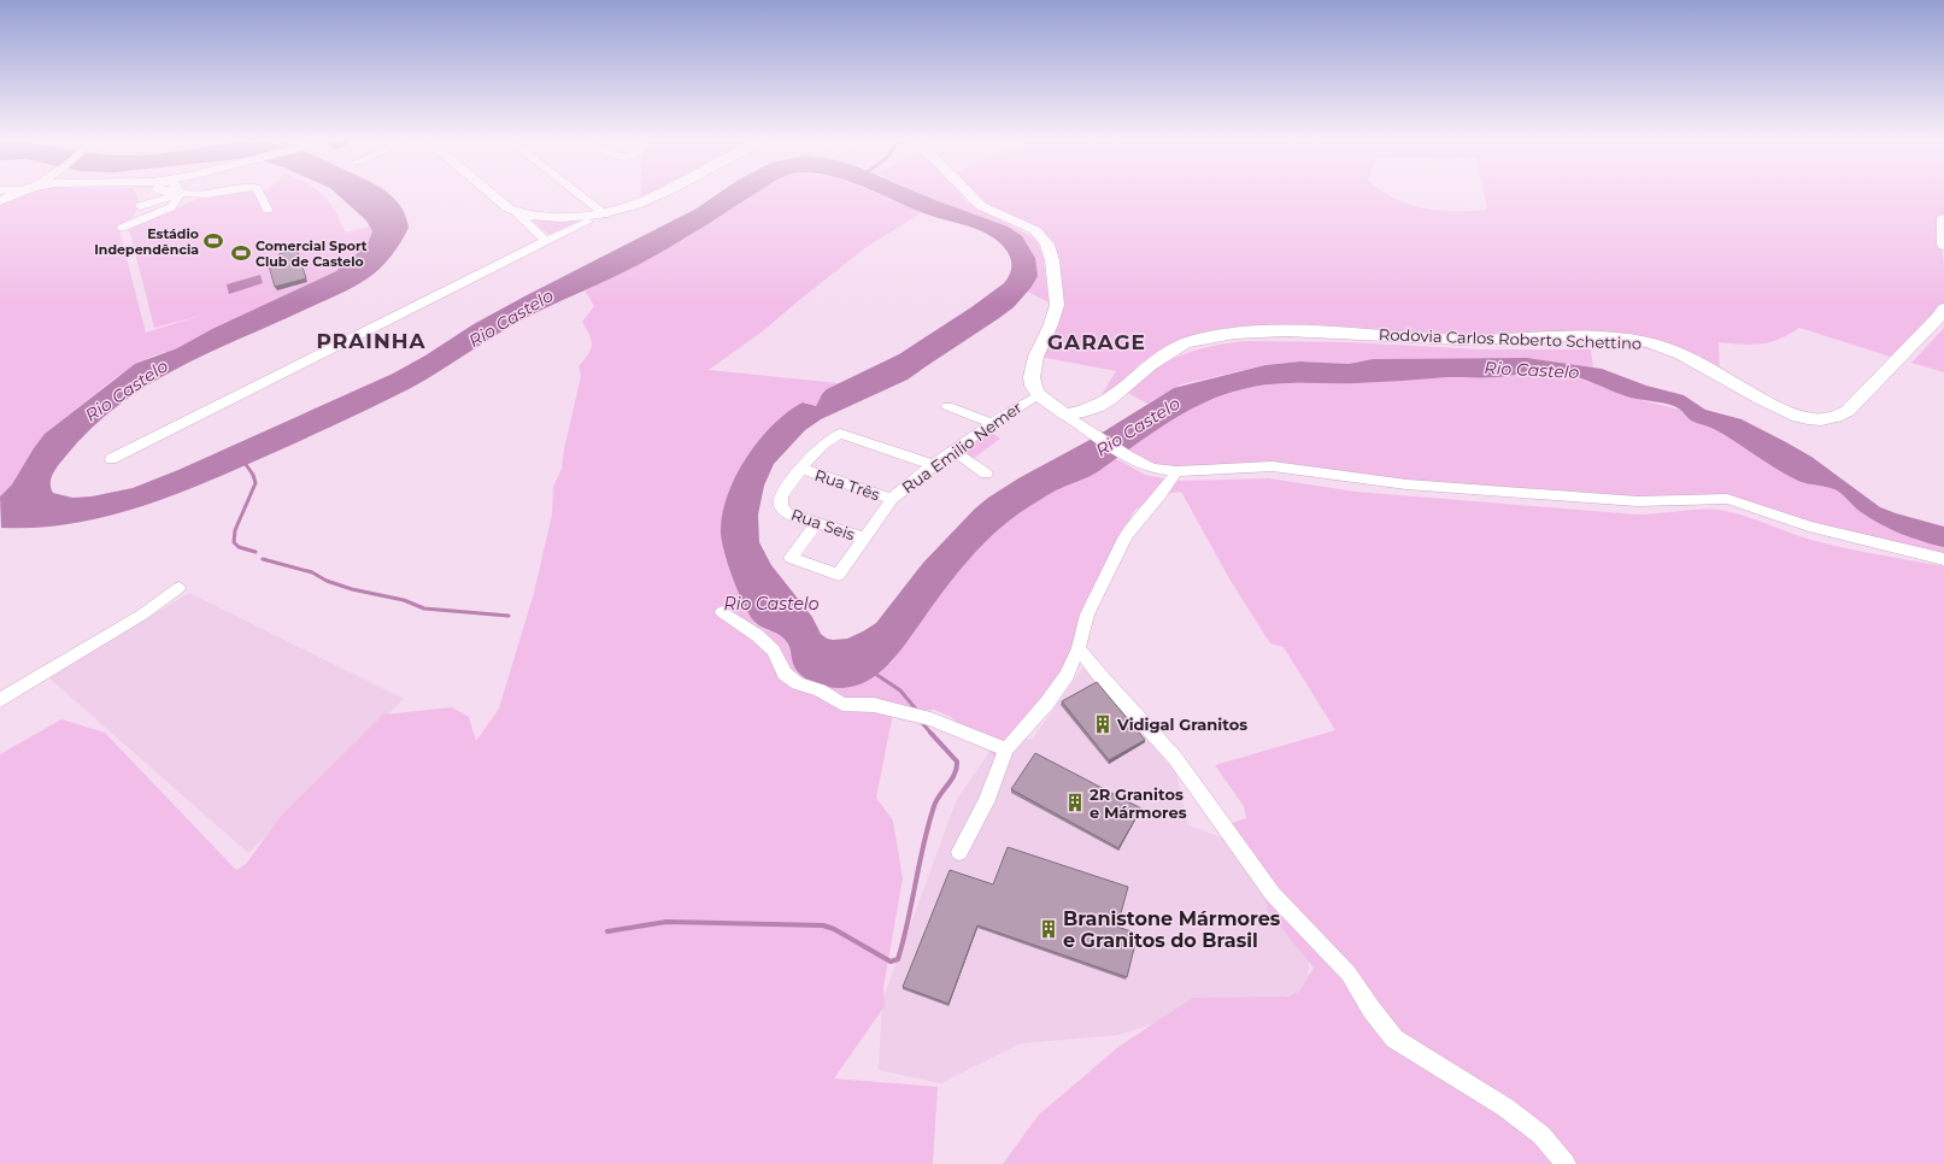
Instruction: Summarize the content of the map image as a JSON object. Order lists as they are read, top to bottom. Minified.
{"streets":{"main road":["Rodovia Carlos Roberto Schettino"],"street":["Rua Emilio Nemer","Rua Três","Rua Seis"]},"crossings":[["Rua Emilio Nemer","Rua Três"],["Rua Emilio Nemer","Rua Seis"],["Rua Três","Rua Seis"]],"districts":["PRAINHA","GARAGE"],"water":["Rio Castelo"],"places":{"sports":["Estádio Independência","Comercial Sport Club de Castelo"],"building":["Vidigal Granitos","2R Granitos e Mármores","Branistone Mármores e Granitos do Brasil"]}}
